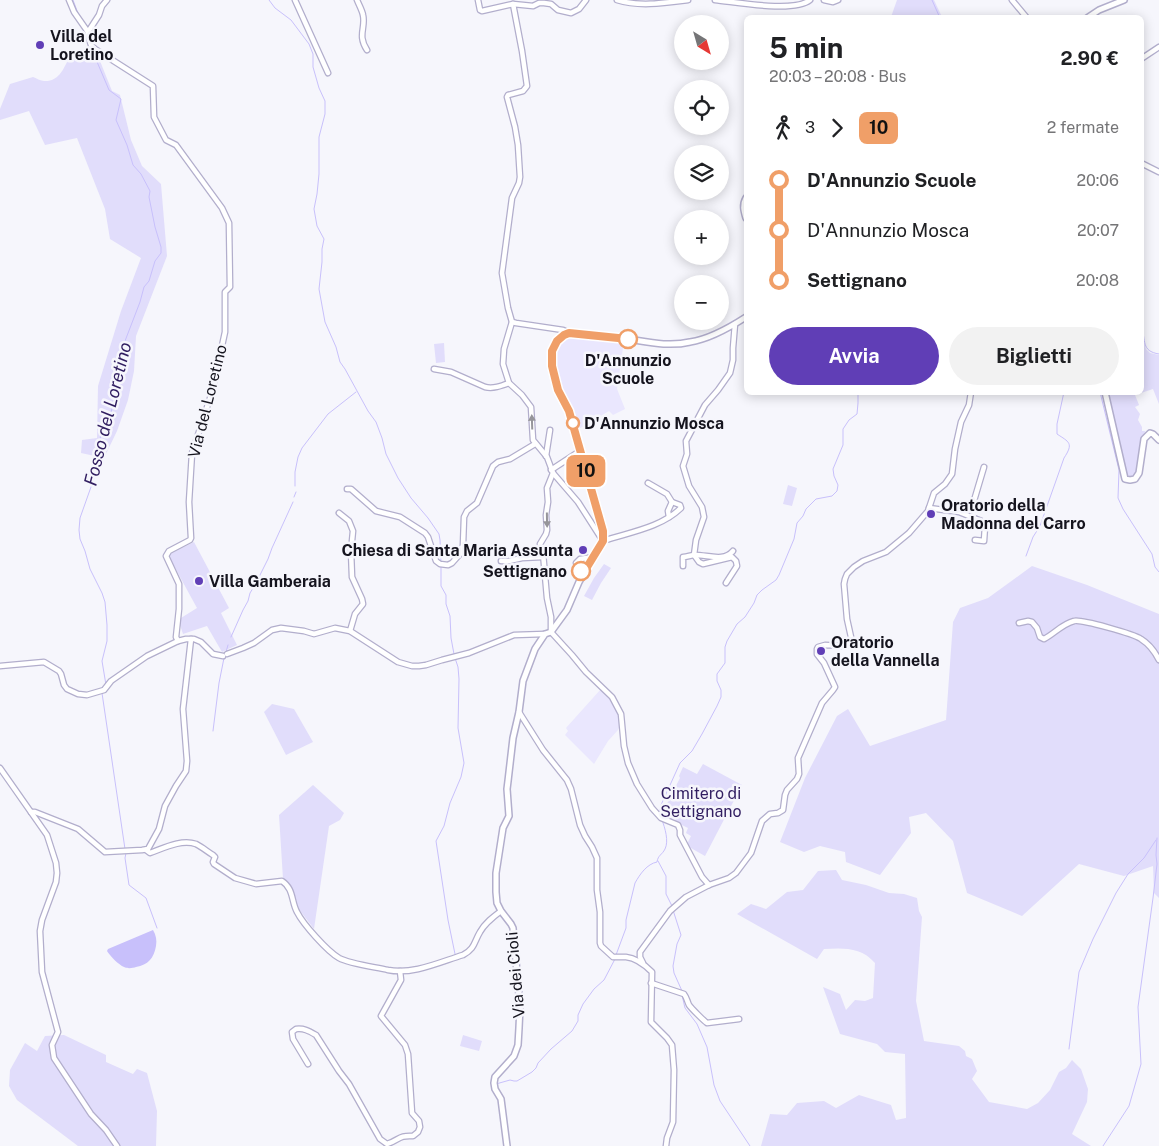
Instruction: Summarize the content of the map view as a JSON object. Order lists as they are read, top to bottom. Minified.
{"streets":{"street":["Via del Loretino","Via dei Cioli"]},"water":["Fosso del Loretino"],"parks":["Cimitero di Settignano"],"places":["Villa del Loretino","D'Annunzio Scuole","D'Annunzio Mosca","Oratorio della Madonna del Carro","Chiesa di Santa Maria Assunta","Settignano","Villa Gamberaia","Oratorio della Vannella"],"lines":["bus line 10"],"north":"bottom right","page":{"on_map":"10","map_buttons":["+","−"],"heading":["5 min","20:03 – 20:08 · Bus","2.90 €"],"legs":["3","10","2 fermate"],"list":[{"name":"D'Annunzio Scuole","value":"20:06"},{"name":"D'Annunzio Mosca","value":"20:07"},{"name":"Settignano","value":"20:08"}],"buttons":["Avvia","Biglietti"]}}
